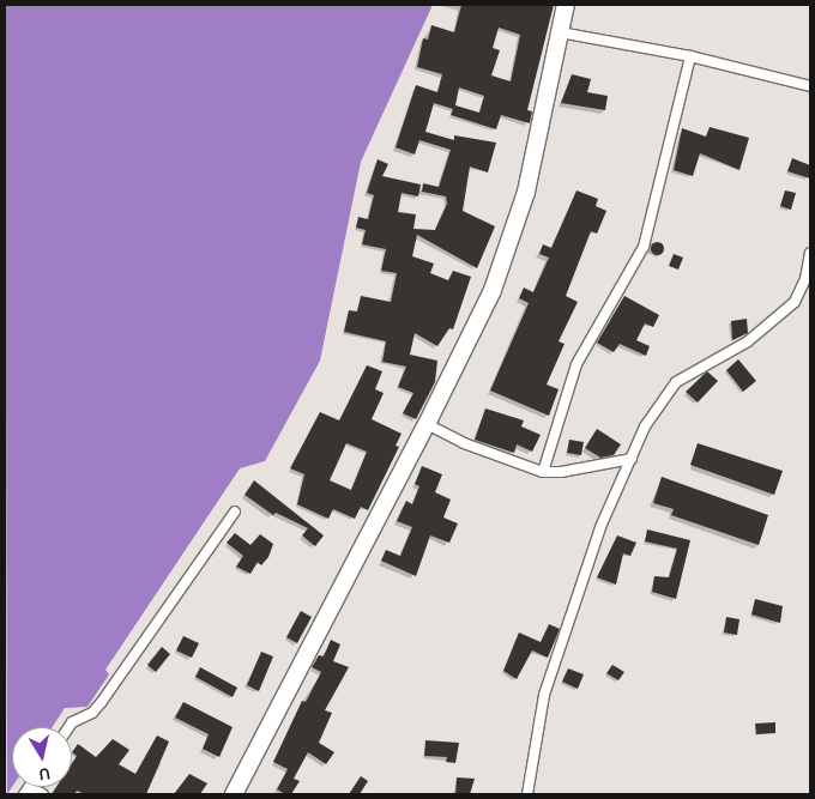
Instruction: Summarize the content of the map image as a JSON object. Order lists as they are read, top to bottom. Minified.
{"north":"bottom"}
